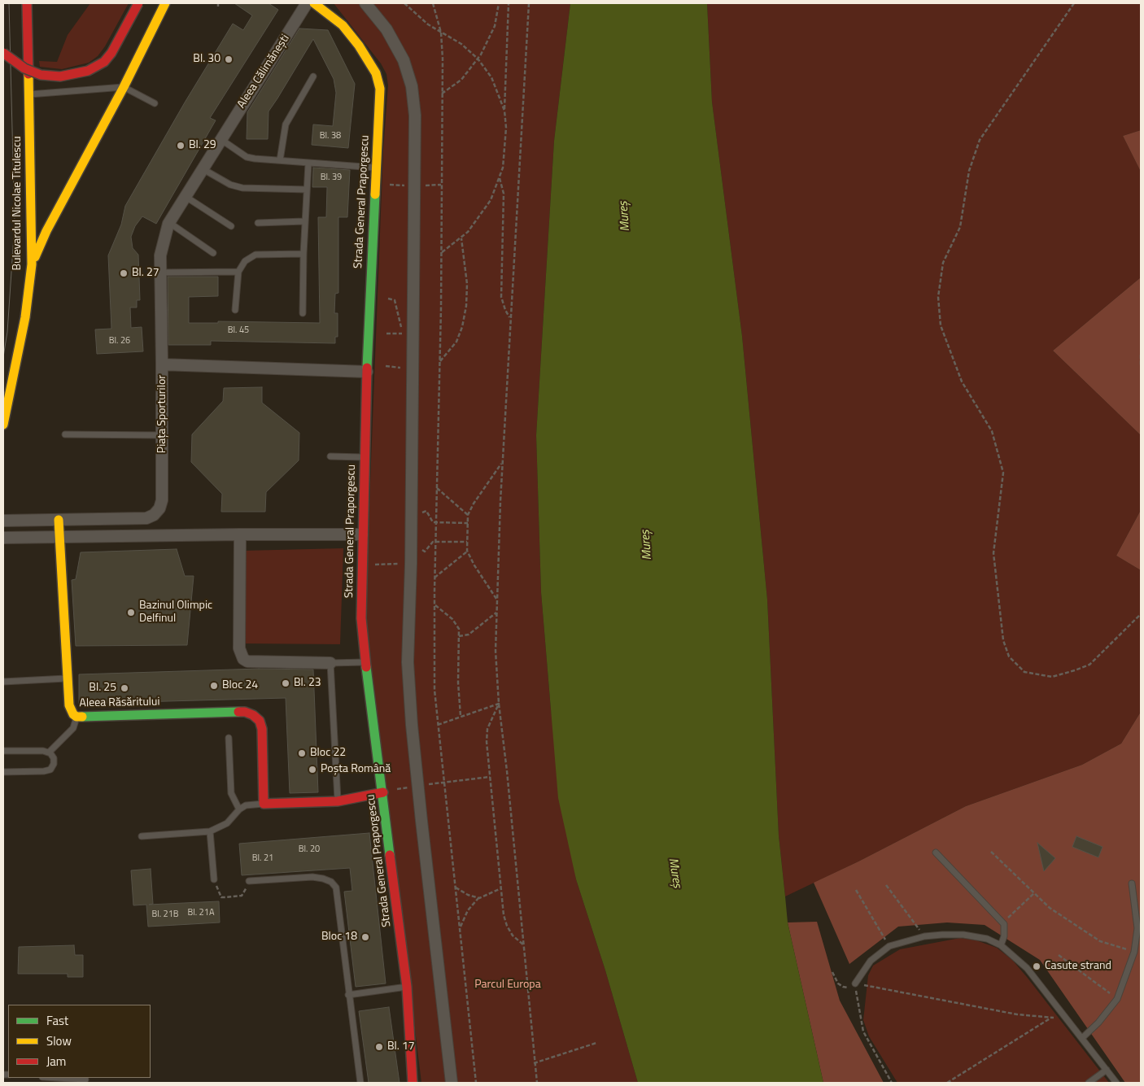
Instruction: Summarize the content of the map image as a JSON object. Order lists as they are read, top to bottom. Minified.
{"streets":{"street":["Aleea Călimănești","Strada General Praporgescu","Bulevardul Nicolae Titulescu","Piața Sporturilor","Aleea Răsăritului"]},"crossings":[["Aleea Călimănești","Piața Sporturilor"],["Strada General Praporgescu","Piața Sporturilor"],["Piața Sporturilor","Aleea Răsăritului"]],"water":["Mureș"],"parks":["Parcul Europa"],"places":["Bl. 30","Bl. 29","Bl. 27","Bazinul Olimpic Delfinul","Bl. 23","Bloc 24","Bl. 25","Bloc 22","Poșta Română","Bloc 18","Casute strand","Bl. 17"],"house_numbers":["Bl. 38","Bl. 39","Bl. 45","Bl. 26","Bl. 20","Bl. 21","Bl. 21A","Bl. 21B"],"legend":["Fast","Slow","Jam"]}
